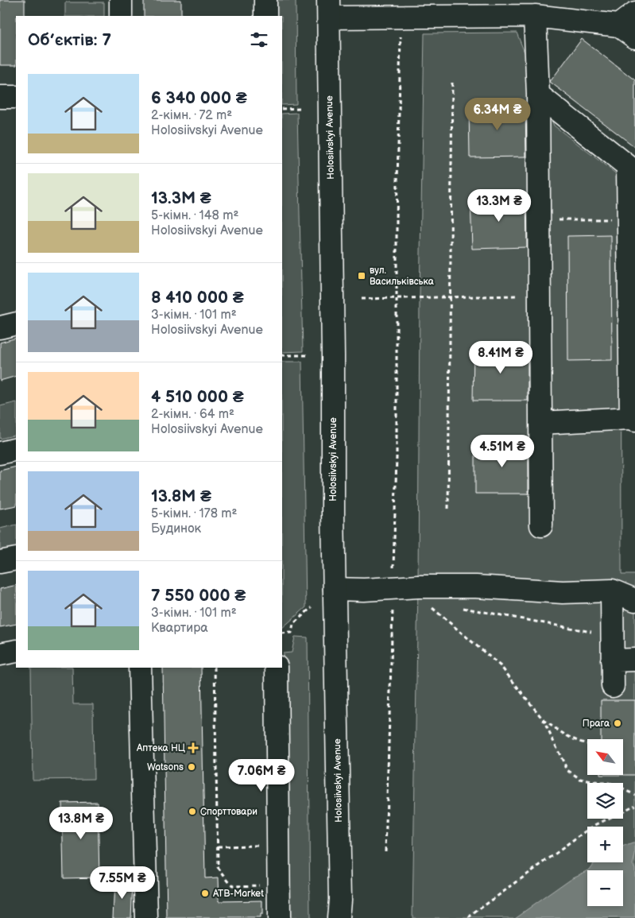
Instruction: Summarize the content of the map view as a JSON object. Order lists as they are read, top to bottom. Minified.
{"streets":{"main road":["Holosiivskyi Avenue"]},"places":{"transit":["вул. Васильківська"],"other":["Прага","Watsons","Спорттовари","ATB-Market"],"health":["Аптека НЦ"]},"north":"top left","page":{"heading":"Об’єктів: 7","list":[{"name":"6 340 000 ₴","note":"2-кімн. · 72 m² · Holosiivskyi Avenue"},{"name":"13.3M ₴","note":"5-кімн. · 148 m² · Holosiivskyi Avenue"},{"name":"8 410 000 ₴","note":"3-кімн. · 101 m² · Holosiivskyi Avenue"},{"name":"4 510 000 ₴","note":"2-кімн. · 64 m² · Holosiivskyi Avenue"},{"name":"13.8M ₴","note":"5-кімн. · 178 m² · Будинок"},{"name":"7 550 000 ₴","note":"3-кімн. · 101 m² · Квартира"}],"price":["6.34M ₴","13.3M ₴","8.41M ₴","4.51M ₴","7.06M ₴","13.8M ₴","7.55M ₴"],"map_buttons":["+","−"]}}
